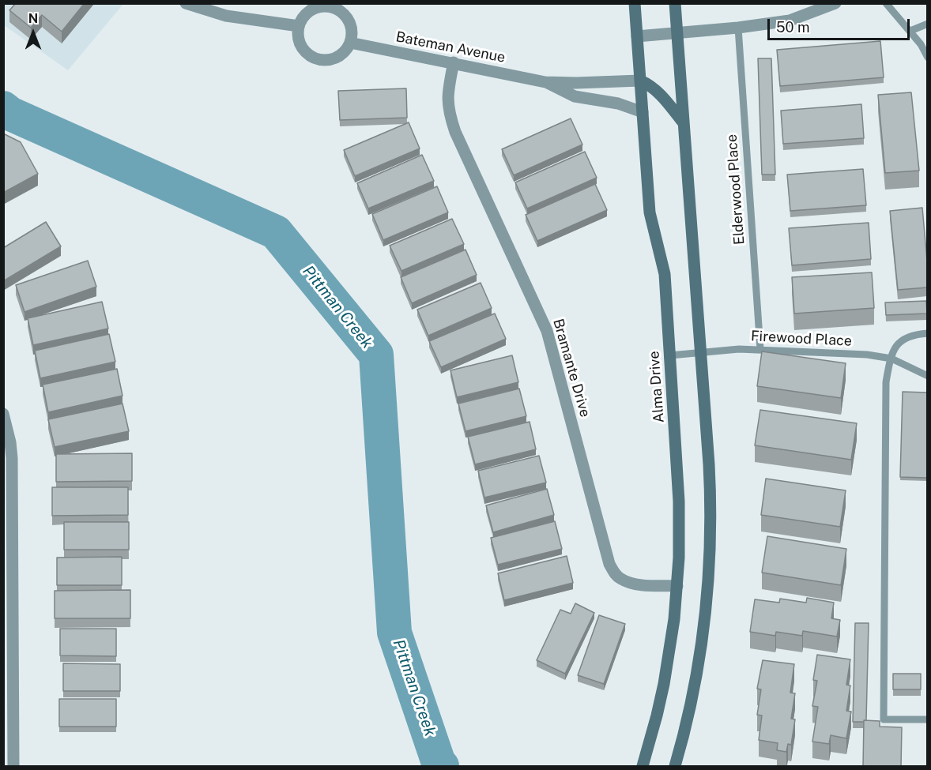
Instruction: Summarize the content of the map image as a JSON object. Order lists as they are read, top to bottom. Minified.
{"streets":{"main road":["Alma Drive"],"street":["Bateman Avenue","Bramante Drive"],"lane":["Elderwood Place","Firewood Place"]},"crossings":[["Bateman Avenue","Bramante Drive"],["Bateman Avenue","Alma Drive"],["Elderwood Place","Firewood Place"],["Firewood Place","Alma Drive"],["Bramante Drive","Alma Drive"]],"water":["Pittman Creek"],"scale_bar":"50 m","north":"top"}
